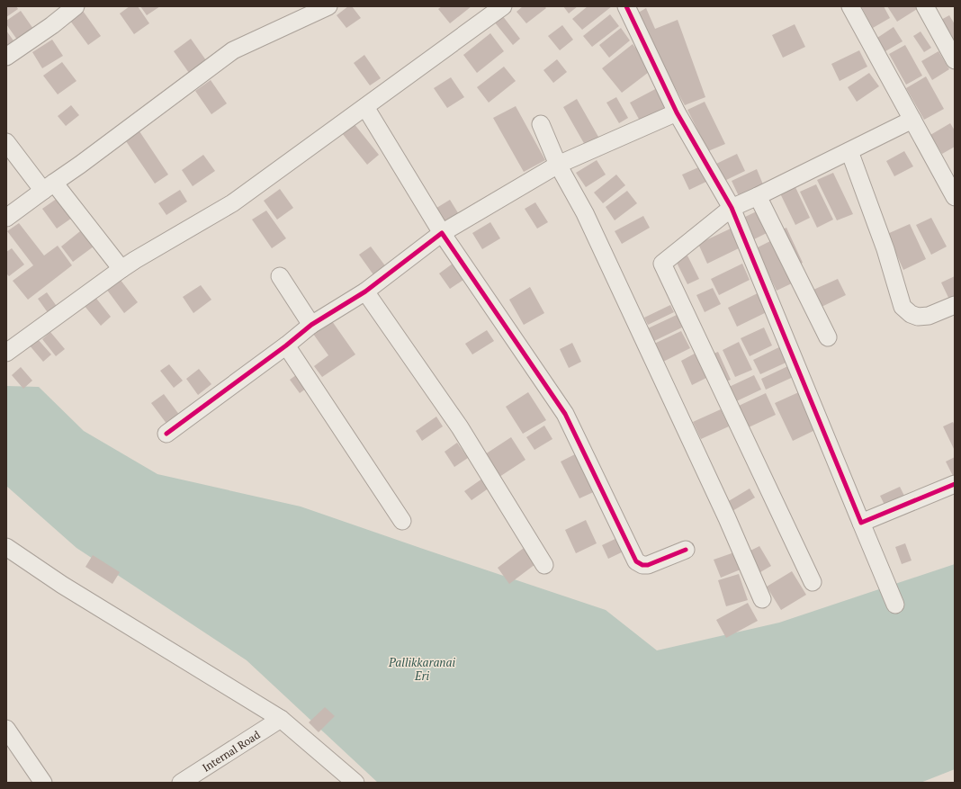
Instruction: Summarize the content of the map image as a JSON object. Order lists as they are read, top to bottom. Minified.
{"streets":{"street":["Internal Road"]},"water":["Pallikkaranai Eri"]}
